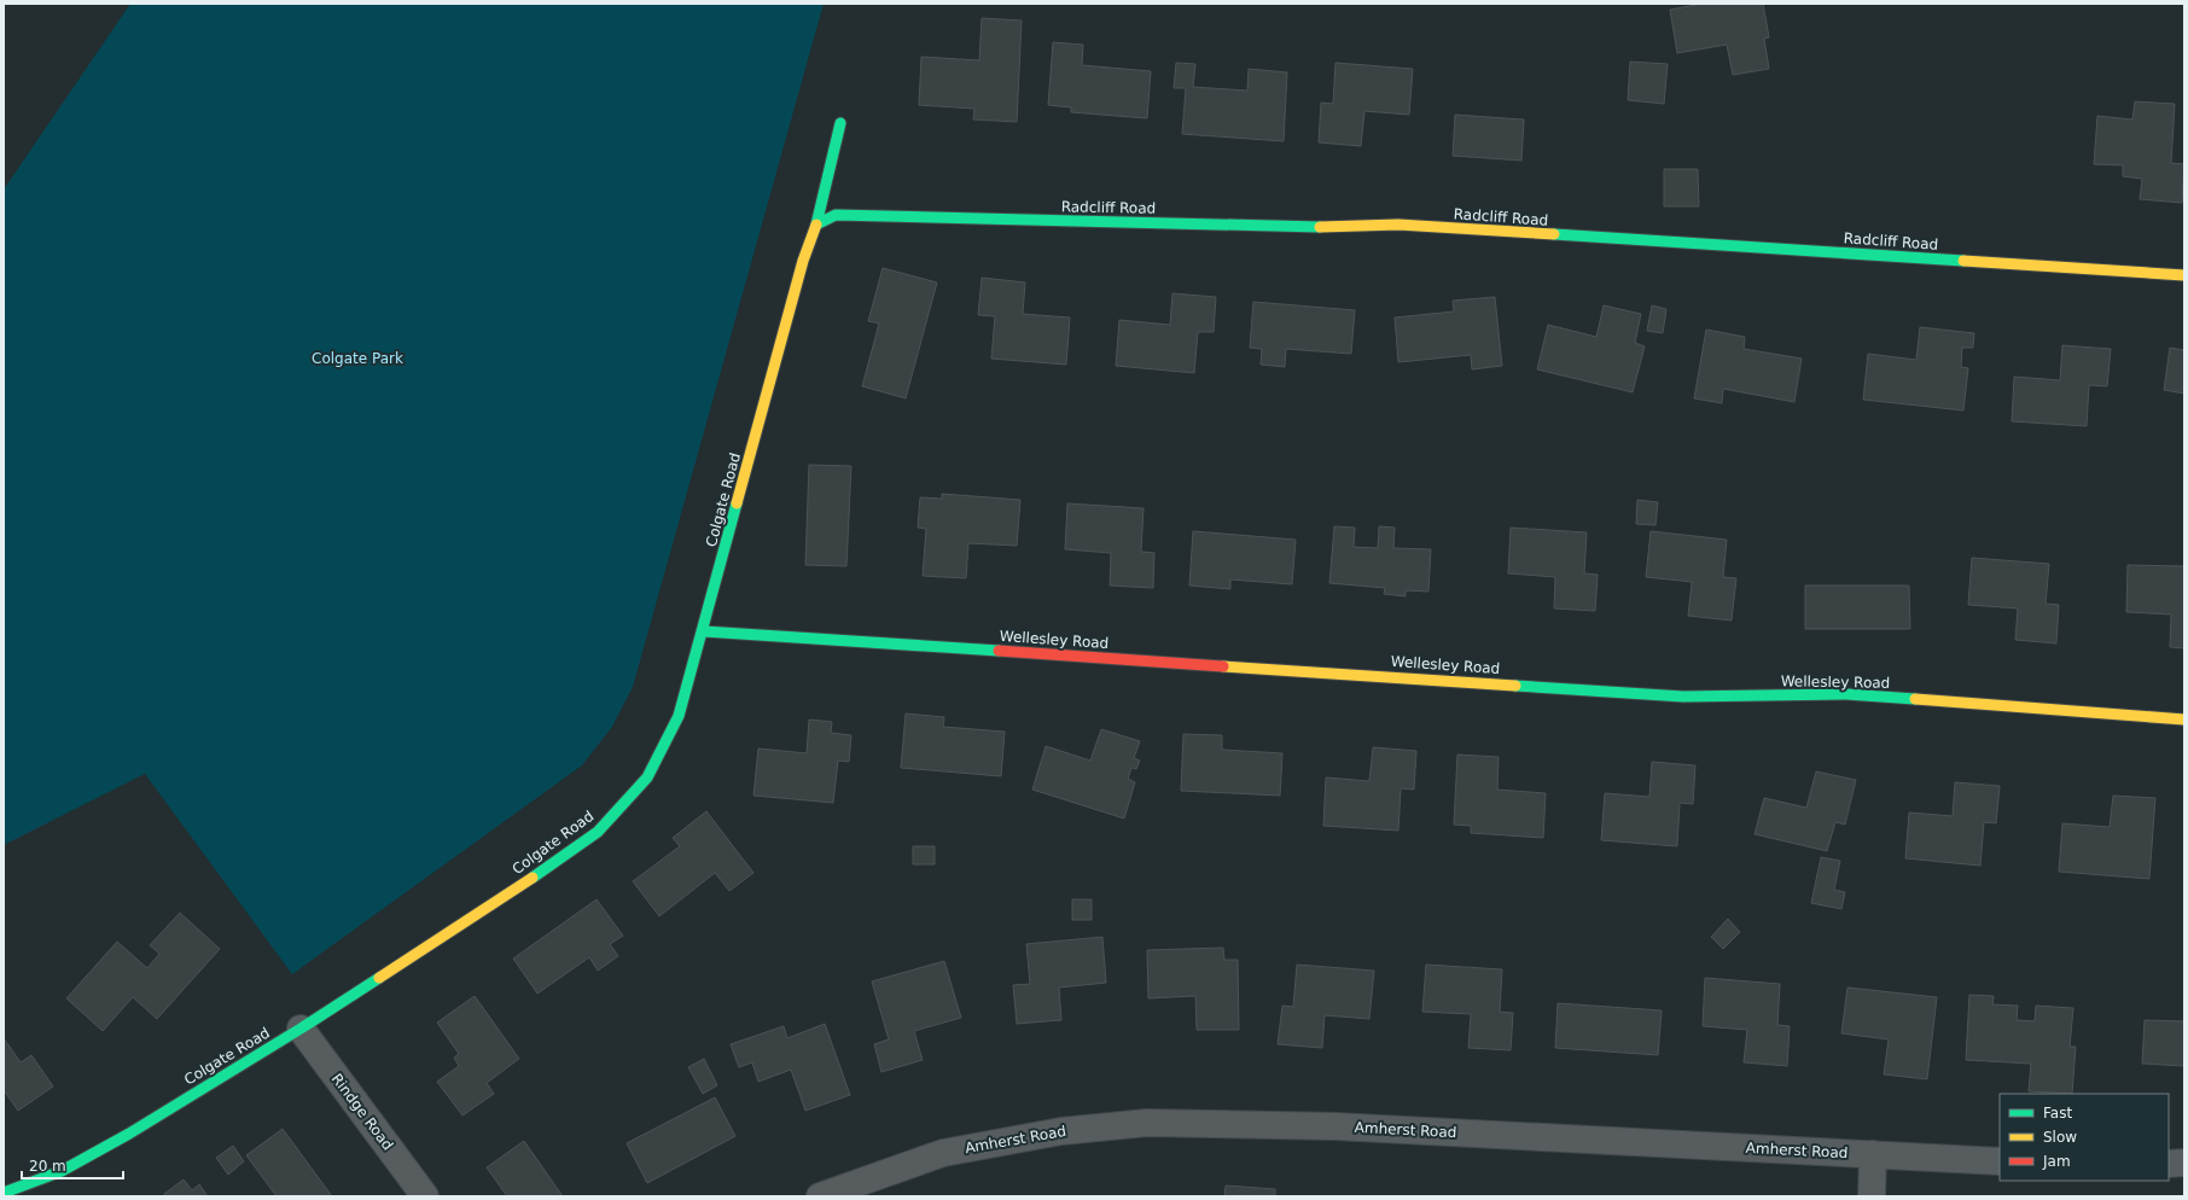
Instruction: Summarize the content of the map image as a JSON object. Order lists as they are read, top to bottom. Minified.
{"streets":{"street":["Radcliff Road","Colgate Road","Wellesley Road","Rindge Road","Amherst Road"]},"crossings":[["Radcliff Road","Colgate Road"],["Colgate Road","Wellesley Road"],["Colgate Road","Rindge Road"]],"parks":["Colgate Park"],"legend":["Fast","Slow","Jam"],"scale_bar":"20 m"}
